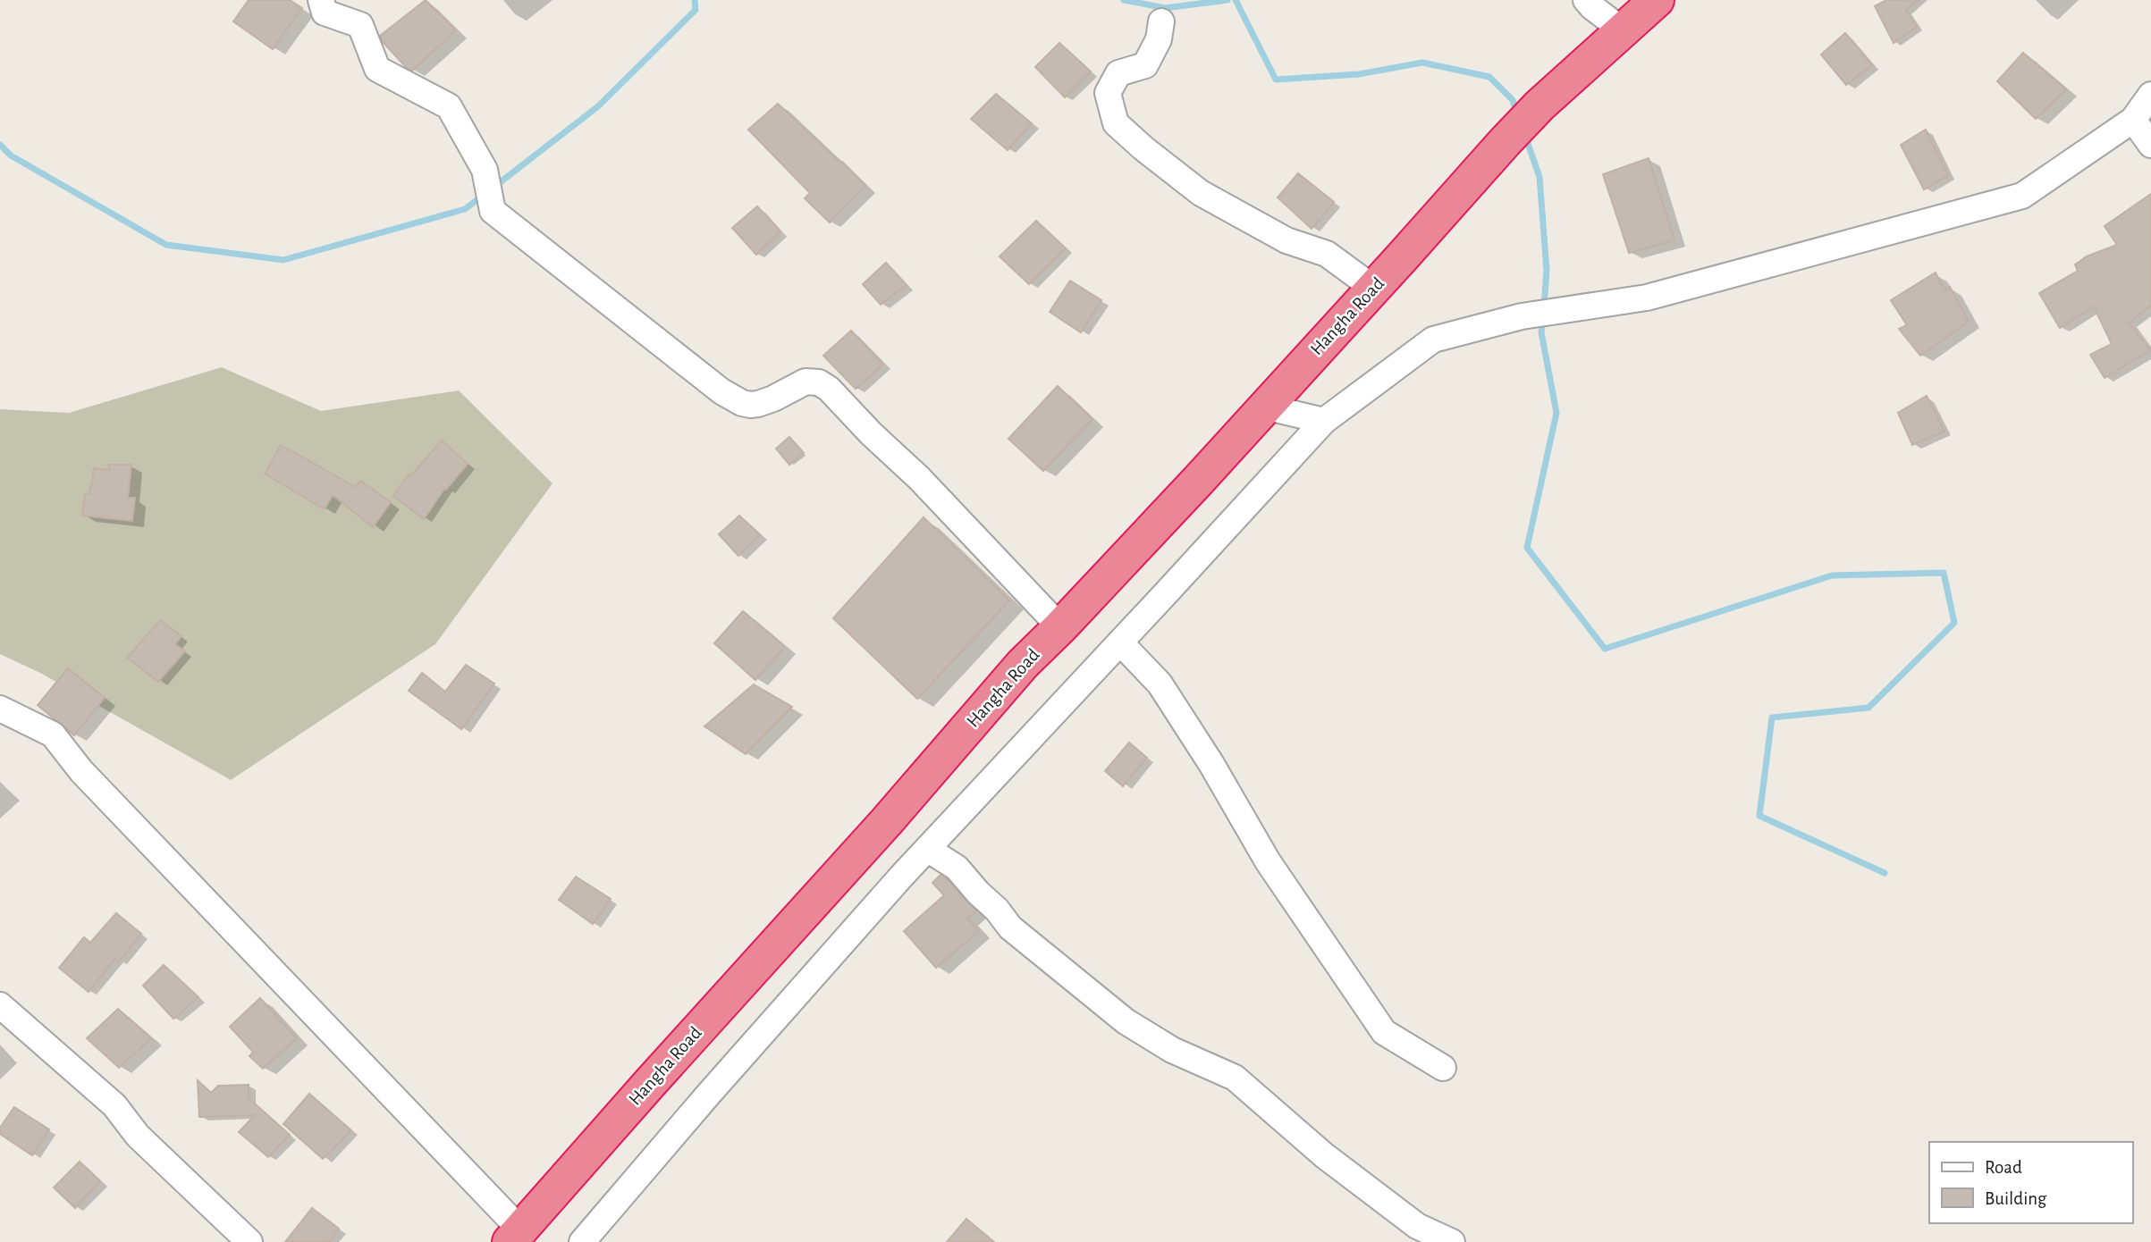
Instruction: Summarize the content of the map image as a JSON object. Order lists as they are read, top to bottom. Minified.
{"streets":{"highway":["Hangha Road"]},"legend":["Road","Building"]}
